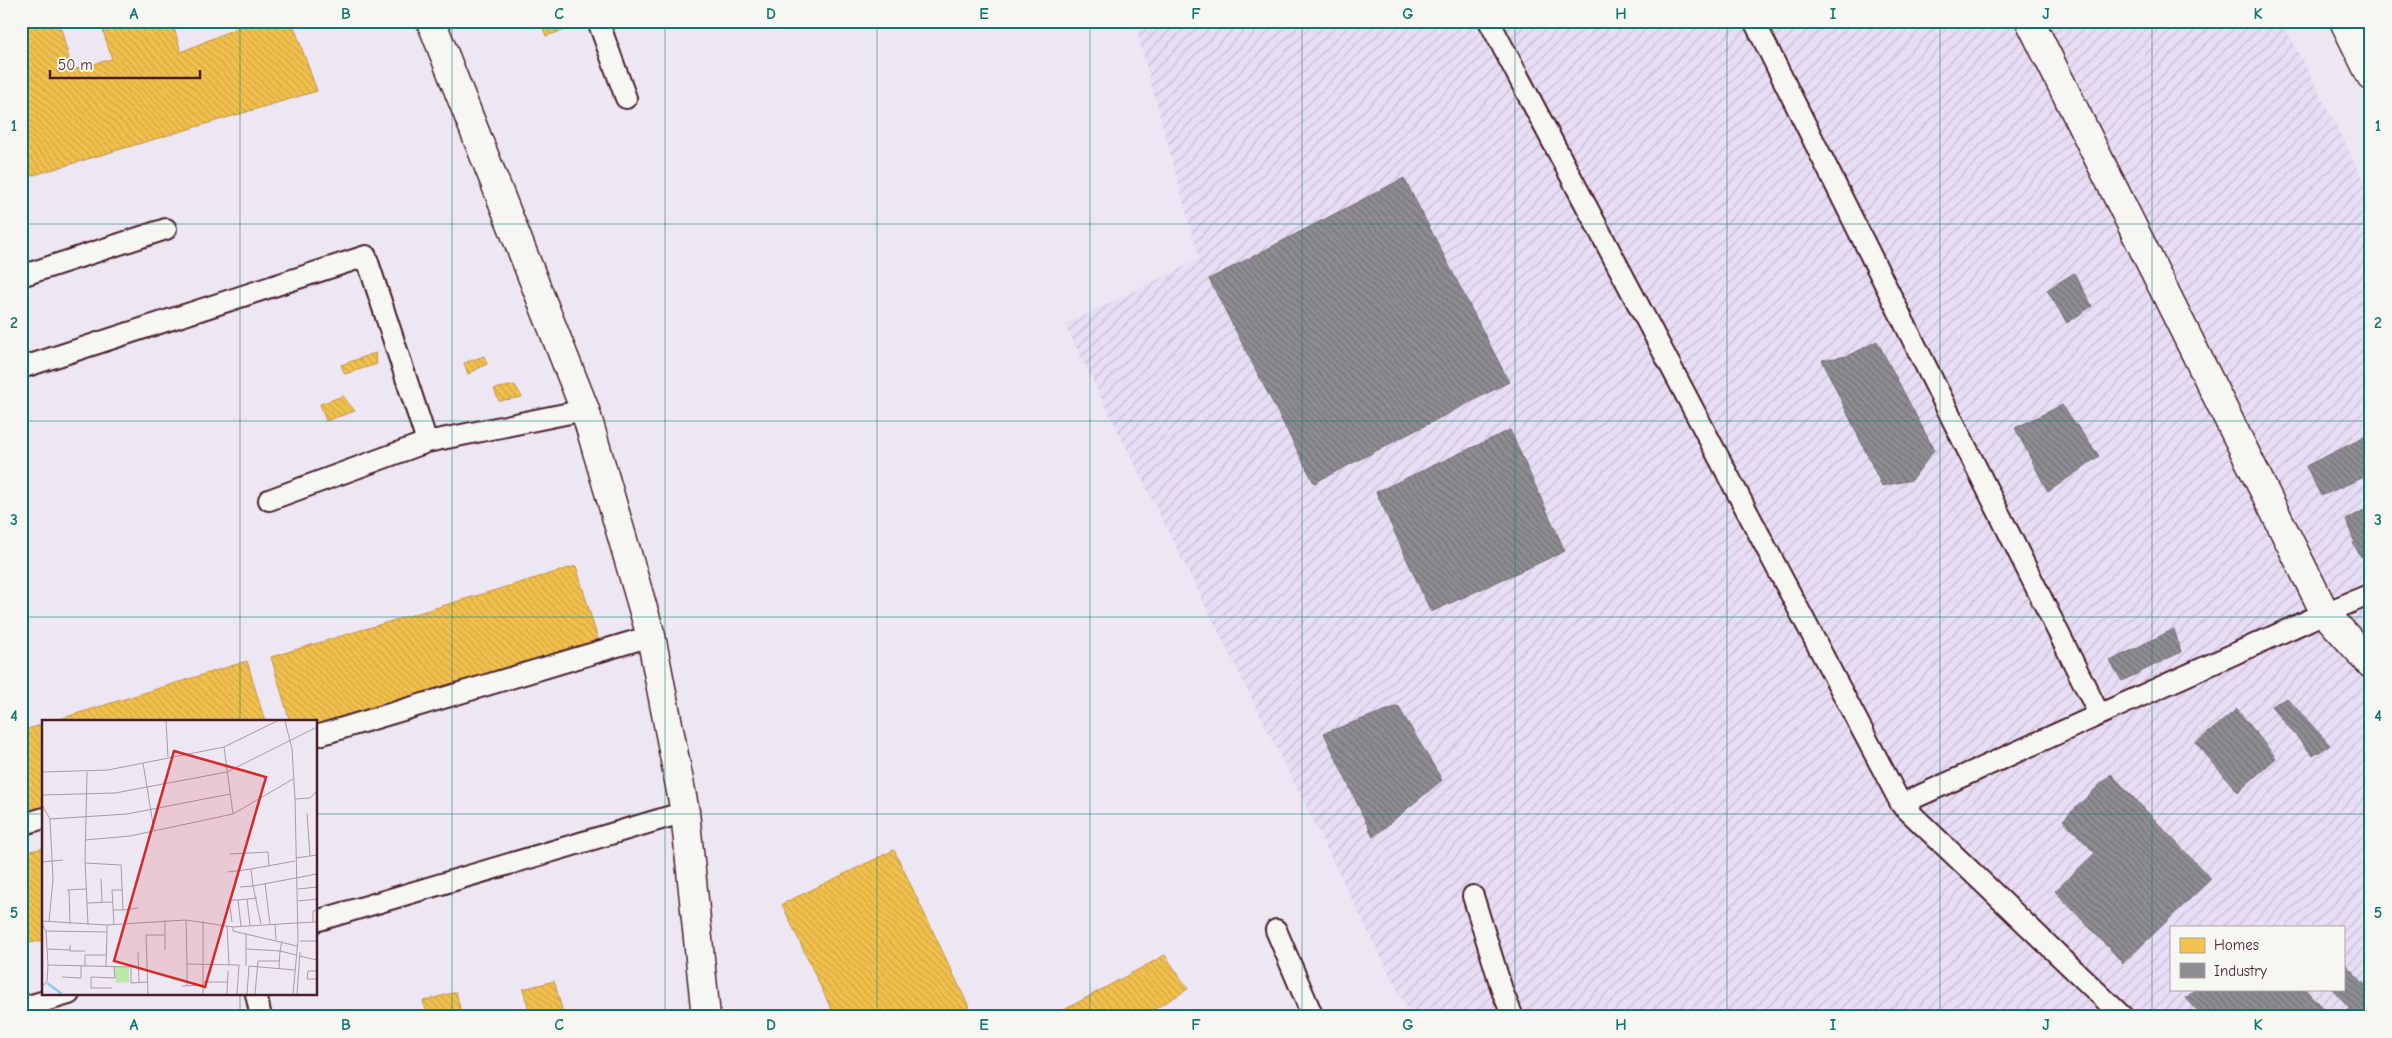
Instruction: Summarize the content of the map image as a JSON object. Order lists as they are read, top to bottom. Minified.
{"legend":["Homes","Industry"],"scale_bar":"50 m","grid":{"columns":["A","B","C","D","E","F","G","H","I","J","K"],"rows":["1","2","3","4","5"]}}
